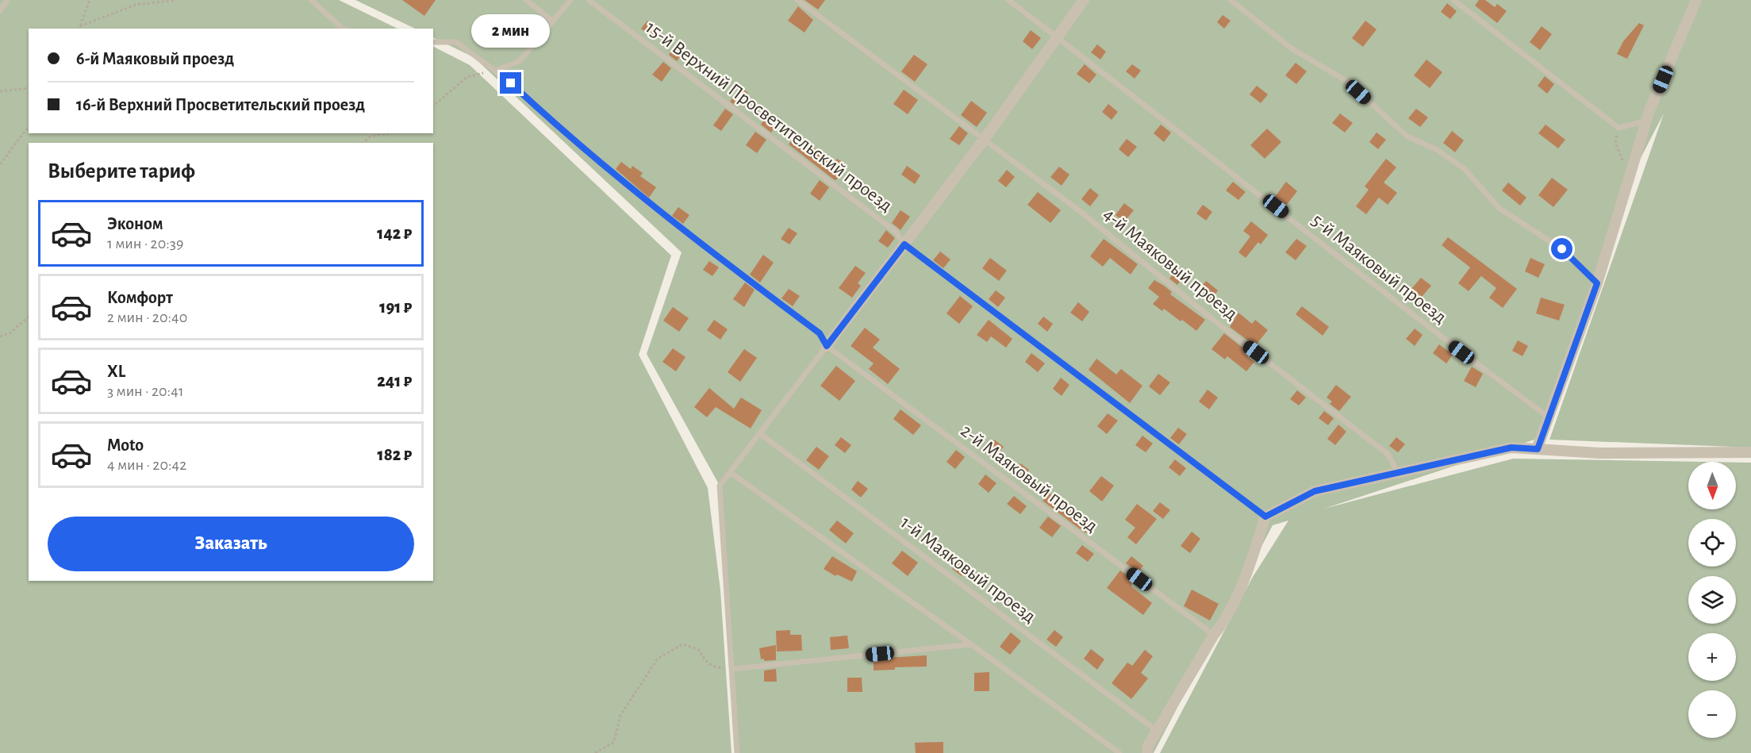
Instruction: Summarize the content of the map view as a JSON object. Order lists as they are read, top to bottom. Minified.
{"streets":{"lane":["15-й Верхний Просветительский проезд","4-й Маяковый проезд","5-й Маяковый проезд","2-й Маяковый проезд","1-й Маяковый проезд"]},"north":"bottom","page":{"bubble":"2 мин","banner":["6-й Маяковый проезд","16-й Верхний Просветительский проезд"],"heading":"Выберите тариф","list":[{"name":"Эконом","note":"1 мин · 20:39","value":"142 ₽"},{"name":"Комфорт","note":"2 мин · 20:40","value":"191 ₽"},{"name":"XL","note":"3 мин · 20:41","value":"241 ₽"},{"name":"Moto","note":"4 мин · 20:42","value":"182 ₽"}],"map_buttons":["+","−"],"buttons":"Заказать"}}
